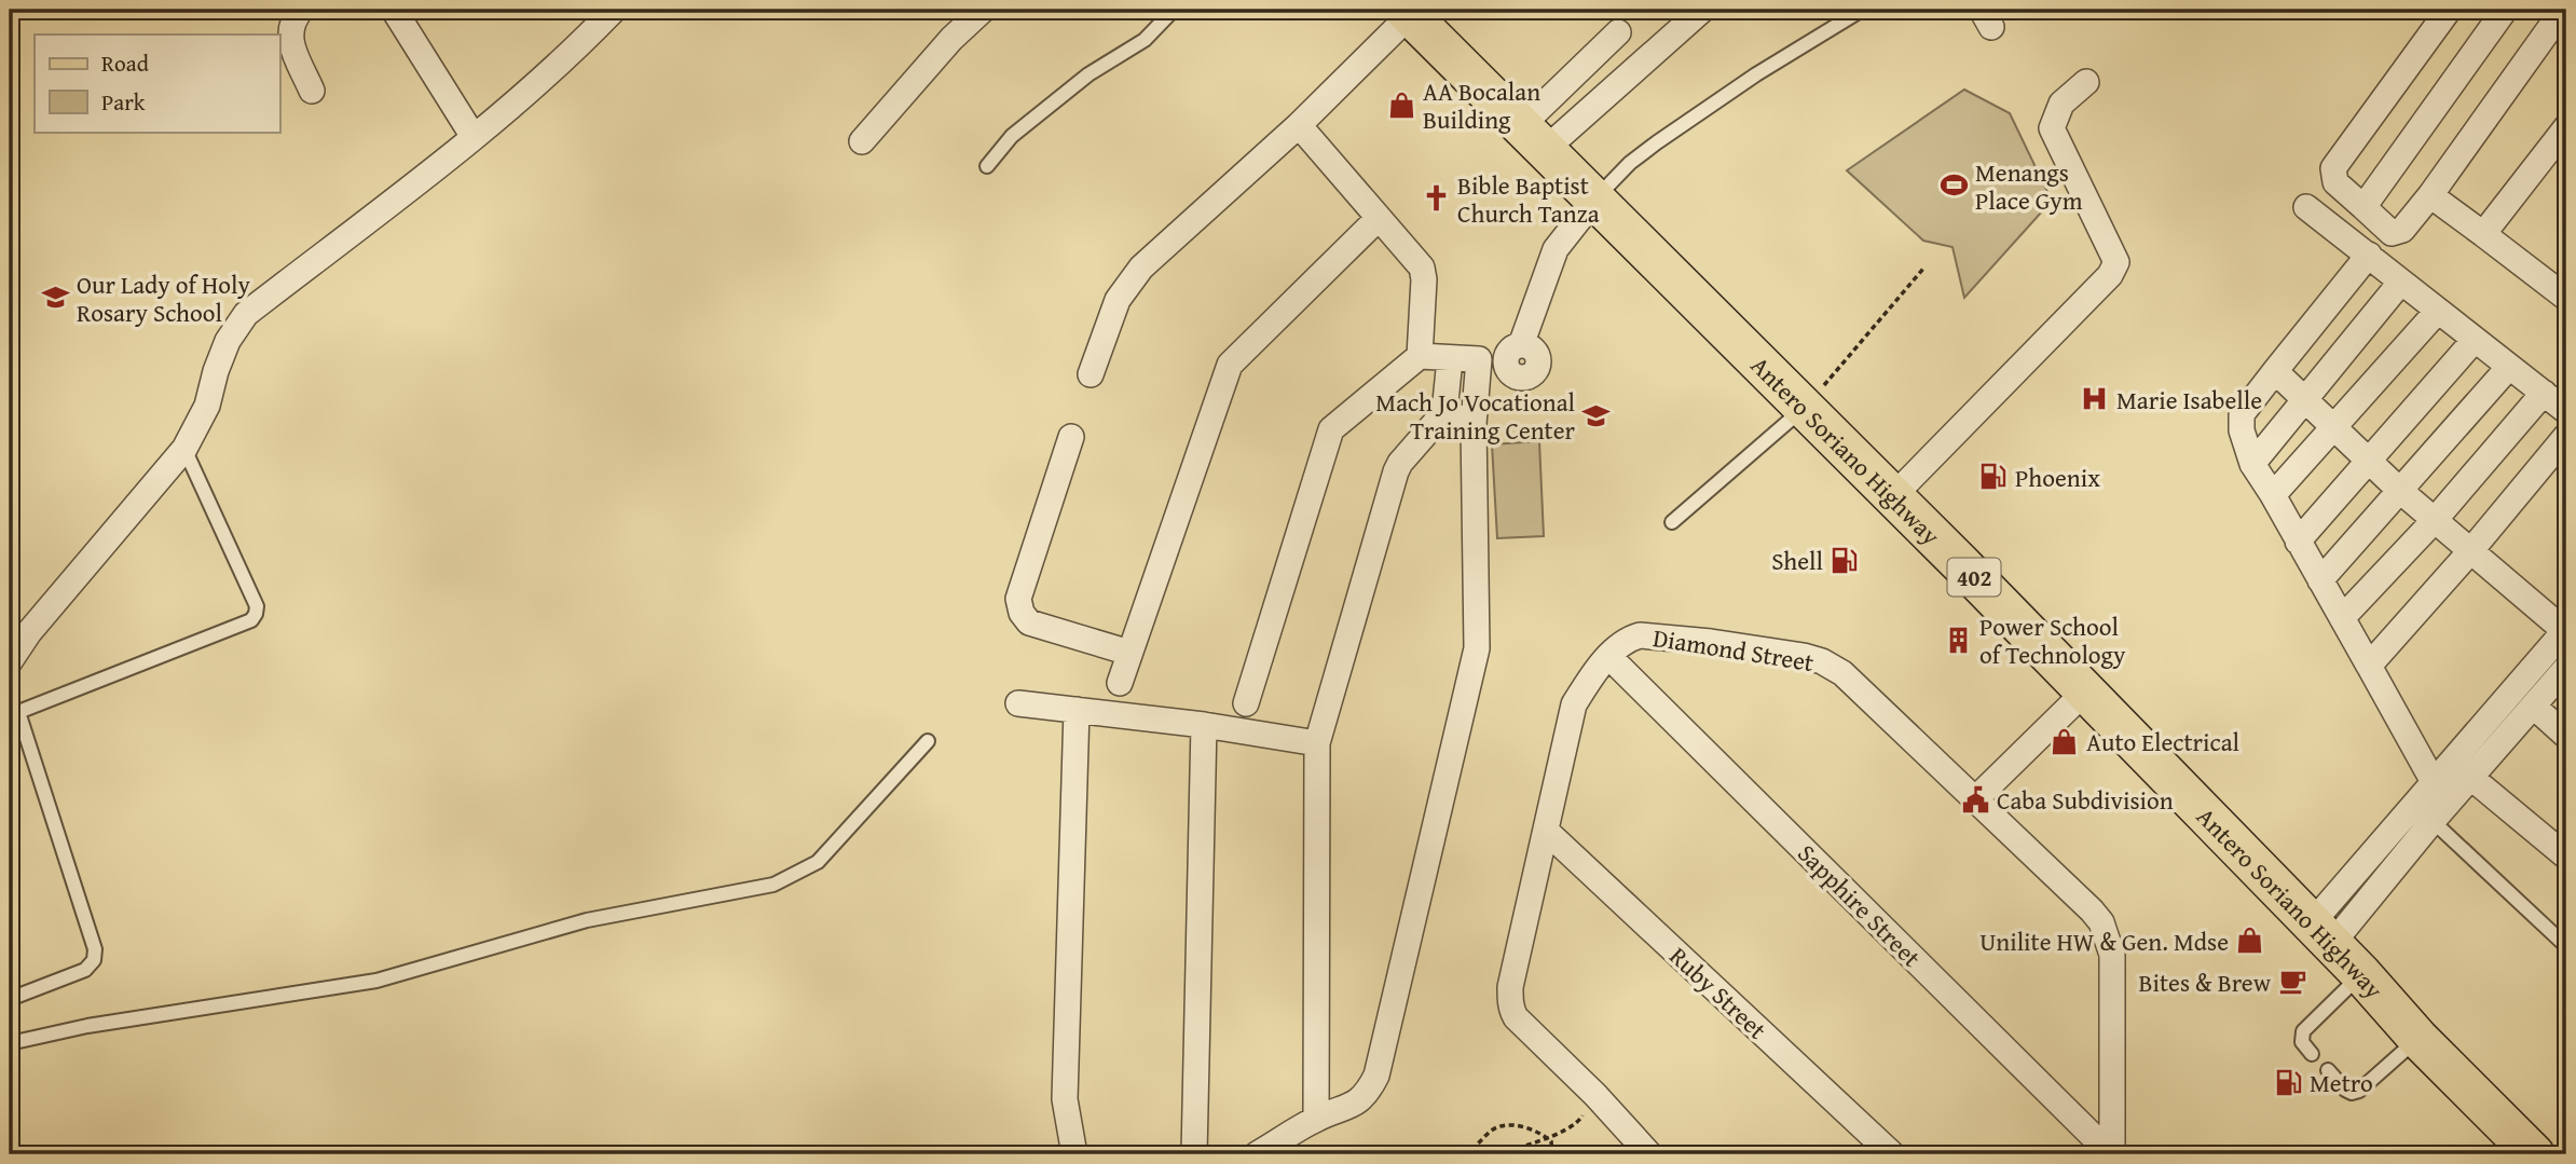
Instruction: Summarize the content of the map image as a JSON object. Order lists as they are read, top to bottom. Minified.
{"streets":{"main road":["Antero Soriano Highway","402"],"street":["Diamond Street","Sapphire Street","Ruby Street"]},"crossings":[["Diamond Street","Sapphire Street"],["Diamond Street","Ruby Street"]],"places":{"shop":["AA Bocalan Building","Auto Electrical","Unilite HW & Gen. Mdse"],"sports":["Menangs Place Gym"],"church":["Bible Baptist Church Tanza"],"school or university":["Our Lady of Holy Rosary School","Mach Jo Vocational Training Center"],"hospital":["Marie Isabelle"],"fuel station":["Phoenix","Shell","Metro"],"building":["Power School of Technology"],"public building":["Caba Subdivision"],"cafe":["Bites & Brew"]},"legend":["Road","Park"]}
